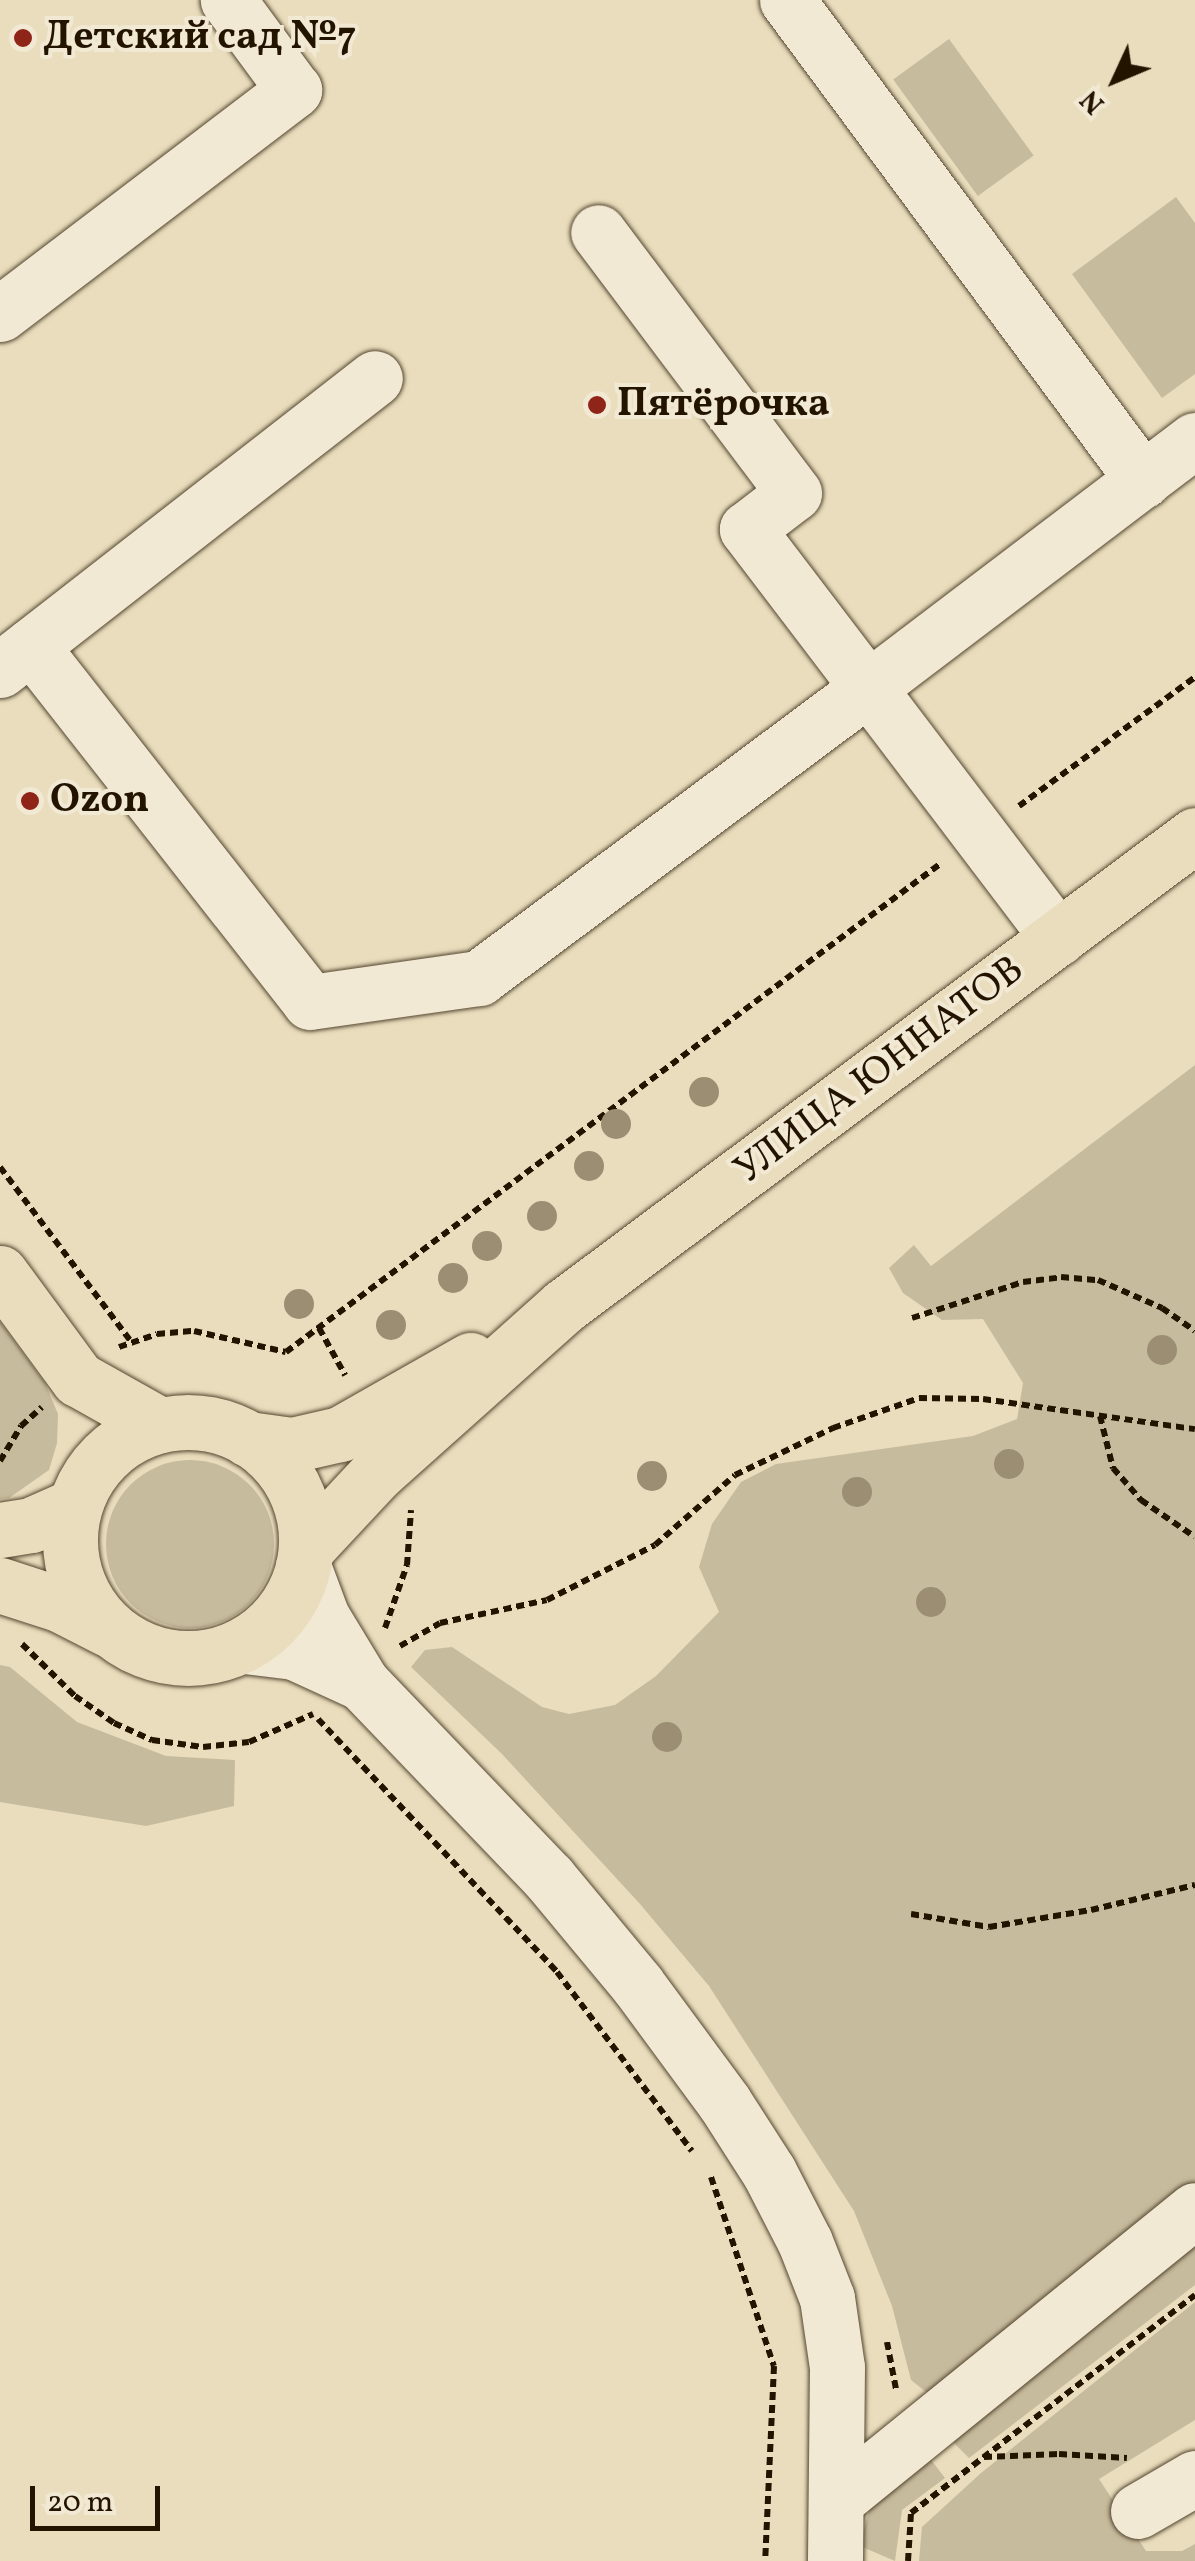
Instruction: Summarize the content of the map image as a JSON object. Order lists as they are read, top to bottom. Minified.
{"streets":{"main road":["УЛИЦА ЮННАТОВ"]},"places":["Детский сад №7","Пятёрочка","Ozon"],"scale_bar":"20 m","north":"bottom left"}
